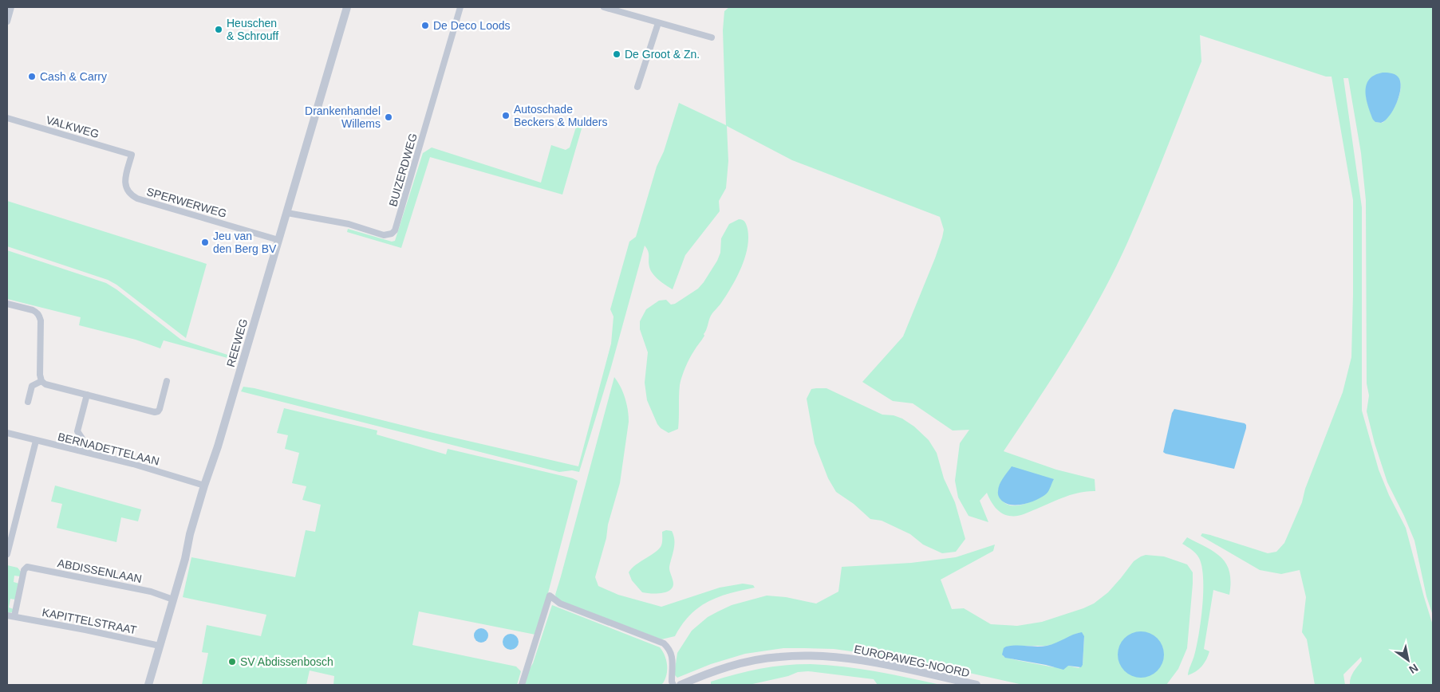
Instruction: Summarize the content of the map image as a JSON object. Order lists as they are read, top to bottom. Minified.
{"streets":{"street":["VALKWEG","BUIZERDWEG","SPERWERWEG","REEWEG","BERNADETTELAAN","ABDISSENLAAN","KAPITTELSTRAAT","EUROPAWEG-NOORD"]},"crossings":[["VALKWEG","SPERWERWEG"],["BUIZERDWEG","REEWEG"],["SPERWERWEG","REEWEG"],["REEWEG","BERNADETTELAAN"],["REEWEG","ABDISSENLAAN"],["REEWEG","KAPITTELSTRAAT"],["ABDISSENLAAN","KAPITTELSTRAAT"]],"places":["De Deco Loods","Heuschen & Schrouff","De Groot & Zn.","Cash & Carry","Autoschade Beckers & Mulders","Drankenhandel Willems","Jeu van den Berg BV","SV Abdissenbosch"],"north":"bottom right"}
